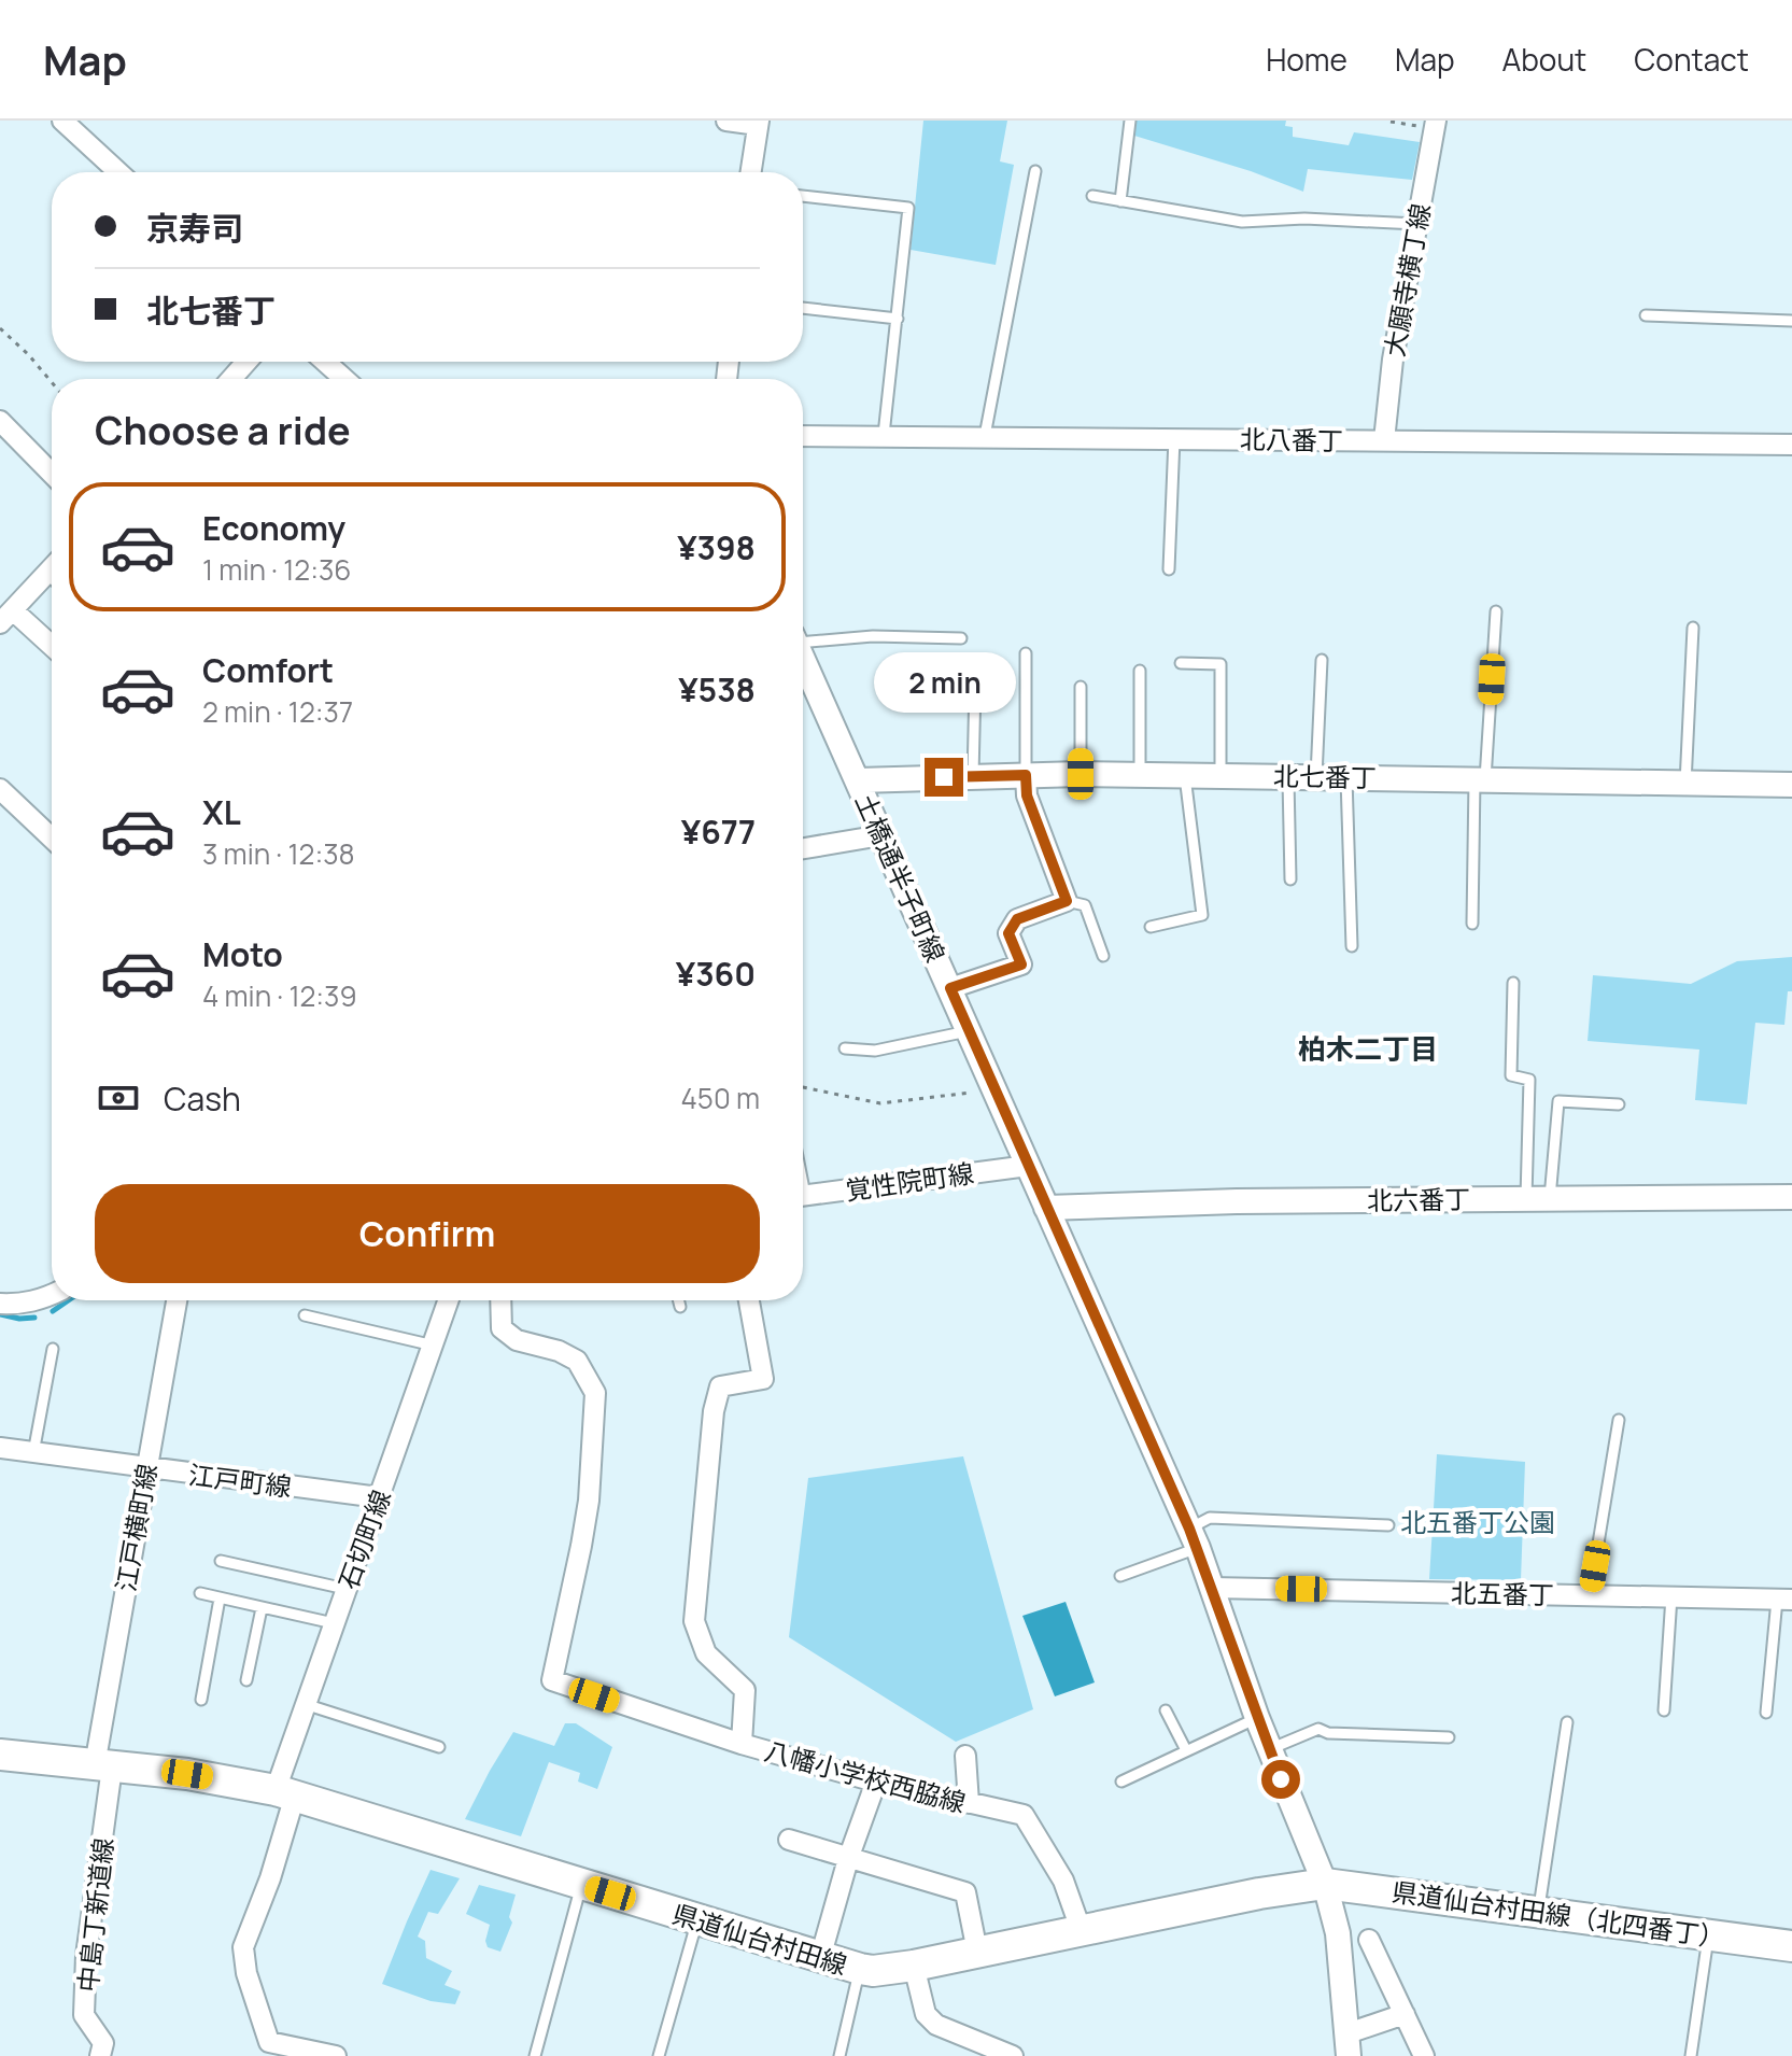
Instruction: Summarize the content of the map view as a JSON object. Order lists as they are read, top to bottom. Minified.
{"streets":{"main road":["県道仙台村田線（北四番丁）","県道仙台村田線"],"street":["大願寺横丁線","北八番丁","北七番丁","土橋通半子町線","覚性院町線","北六番丁","江戸町線","江戸横町線","石切町線","北五番丁","八幡小学校西脇線","中島丁新道線"]},"crossings":[["大願寺横丁線","北八番丁"],["北七番丁","土橋通半子町線"],["土橋通半子町線","覚性院町線"],["土橋通半子町線","北六番丁"],["土橋通半子町線","北五番丁"],["土橋通半子町線","県道仙台村田線（北四番丁）"],["土橋通半子町線","県道仙台村田線"],["江戸町線","江戸横町線"],["江戸町線","石切町線"],["江戸横町線","中島丁新道線"],["江戸横町線","県道仙台村田線"],["石切町線","県道仙台村田線"],["八幡小学校西脇線","県道仙台村田線"],["県道仙台村田線（北四番丁）","県道仙台村田線"],["中島丁新道線","県道仙台村田線"]],"districts":["柏木二丁目"],"parks":["北五番丁公園"],"page":{"header":"Map","nav":["Home","Map","About","Contact"],"banner":["京寿司","北七番丁"],"heading":"Choose a ride","list":[{"name":"Economy","note":"1 min · 12:36","value":"¥398"},{"name":"Comfort","note":"2 min · 12:37","value":"¥538"},{"name":"XL","note":"3 min · 12:38","value":"¥677"},{"name":"Moto","note":"4 min · 12:39","value":"¥360"}],"bubble":"2 min","pay":["Cash","450 m"],"buttons":"Confirm"}}
